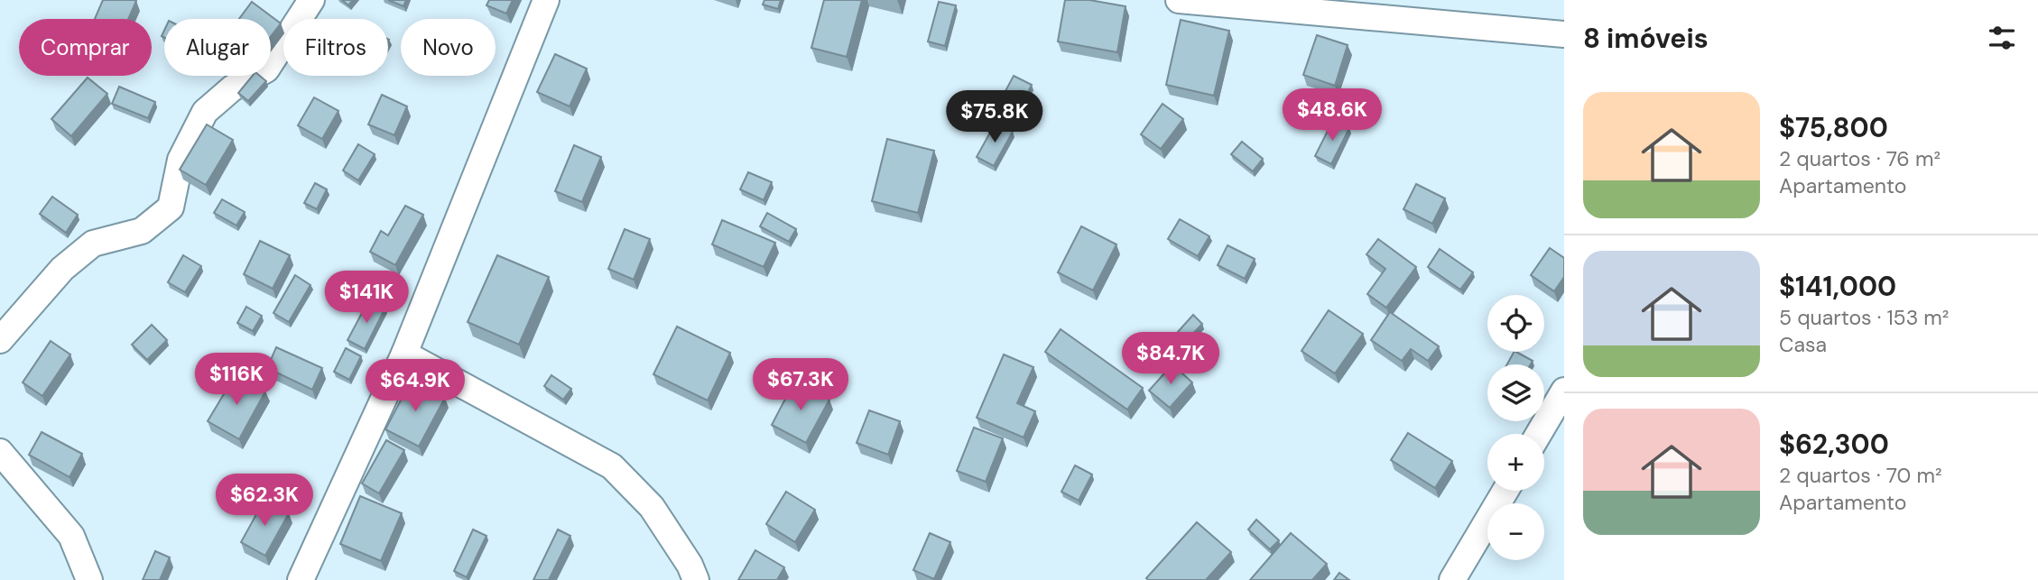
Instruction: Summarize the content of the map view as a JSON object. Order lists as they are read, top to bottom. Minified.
{"page":{"heading":"8 imóveis","chip":["Comprar","Alugar","Filtros","Novo"],"list":[{"name":"$75,800","note":"2 quartos · 76 m² · Apartamento"},{"name":"$141,000","note":"5 quartos · 153 m² · Casa"},{"name":"$62,300","note":"2 quartos · 70 m² · Apartamento"}],"price":["$48.6K","$75.8K","$141K","$84.7K","$116K","$67.3K","$64.9K","$62.3K"],"map_buttons":["+","−"]}}
